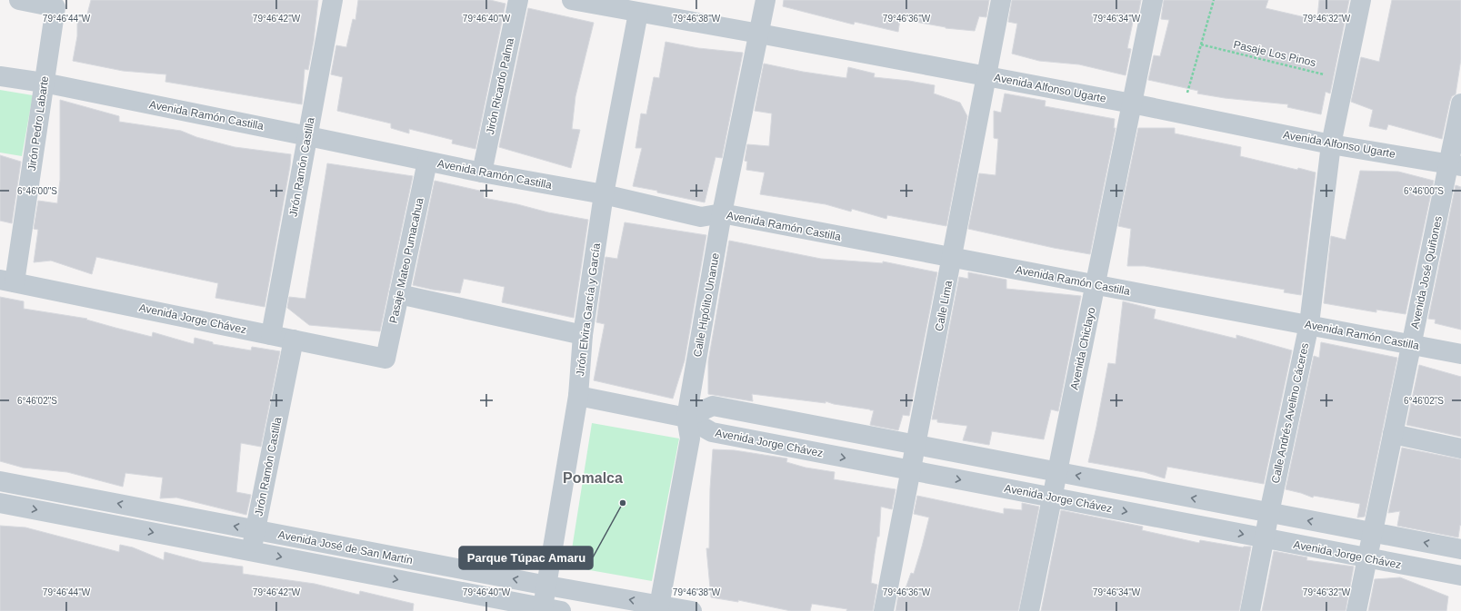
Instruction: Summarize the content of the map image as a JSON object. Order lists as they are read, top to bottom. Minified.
{"streets":{"street":["Jirón Ricardo Palma","Avenida Alfonso Ugarte","Avenida Ramón Castilla","Jirón Pedro Labarte","Jirón Ramón Castilla","Pasaje Mateo Pumacahua","Avenida José Quiñones","Calle Hipólito Unanue","Calle Lima","Jirón Elvira García y García","Avenida Jorge Chávez","Avenida Chiclayo","Calle Andrés Avelino Cáceres","Avenida José de San Martín"],"path":["Pasaje Los Pinos"]},"crossings":[["Pasaje Los Pinos","Calle Andrés Avelino Cáceres"],["Jirón Ricardo Palma","Avenida Ramón Castilla"],["Avenida Alfonso Ugarte","Avenida José Quiñones"],["Avenida Alfonso Ugarte","Calle Hipólito Unanue"],["Avenida Alfonso Ugarte","Calle Lima"],["Avenida Alfonso Ugarte","Jirón Elvira García y García"],["Avenida Alfonso Ugarte","Avenida Chiclayo"],["Avenida Alfonso Ugarte","Calle Andrés Avelino Cáceres"],["Avenida Ramón Castilla","Jirón Pedro Labarte"],["Avenida Ramón Castilla","Jirón Ramón Castilla"],["Avenida Ramón Castilla","Pasaje Mateo Pumacahua"],["Avenida Ramón Castilla","Avenida José Quiñones"],["Avenida Ramón Castilla","Calle Hipólito Unanue"],["Avenida Ramón Castilla","Calle Lima"],["Avenida Ramón Castilla","Jirón Elvira García y García"],["Avenida Ramón Castilla","Avenida Chiclayo"],["Avenida Ramón Castilla","Calle Andrés Avelino Cáceres"],["Jirón Pedro Labarte","Avenida Jorge Chávez"],["Jirón Ramón Castilla","Avenida Jorge Chávez"],["Jirón Ramón Castilla","Avenida José de San Martín"],["Pasaje Mateo Pumacahua","Avenida Jorge Chávez"],["Avenida José Quiñones","Avenida Jorge Chávez"],["Calle Hipólito Unanue","Avenida Jorge Chávez"],["Calle Hipólito Unanue","Avenida José de San Martín"],["Calle Lima","Avenida Jorge Chávez"],["Jirón Elvira García y García","Avenida Jorge Chávez"],["Jirón Elvira García y García","Avenida José de San Martín"],["Avenida Jorge Chávez","Avenida Chiclayo"],["Avenida Jorge Chávez","Calle Andrés Avelino Cáceres"]],"districts":["Pomalca"],"places":["Parque Túpac Amaru"],"coordinates":["79°46'44\"W","79°46'42\"W","79°46'40\"W","79°46'38\"W","79°46'36\"W","79°46'34\"W","79°46'32\"W","6°46'00\"S","6°46'02\"S"]}
